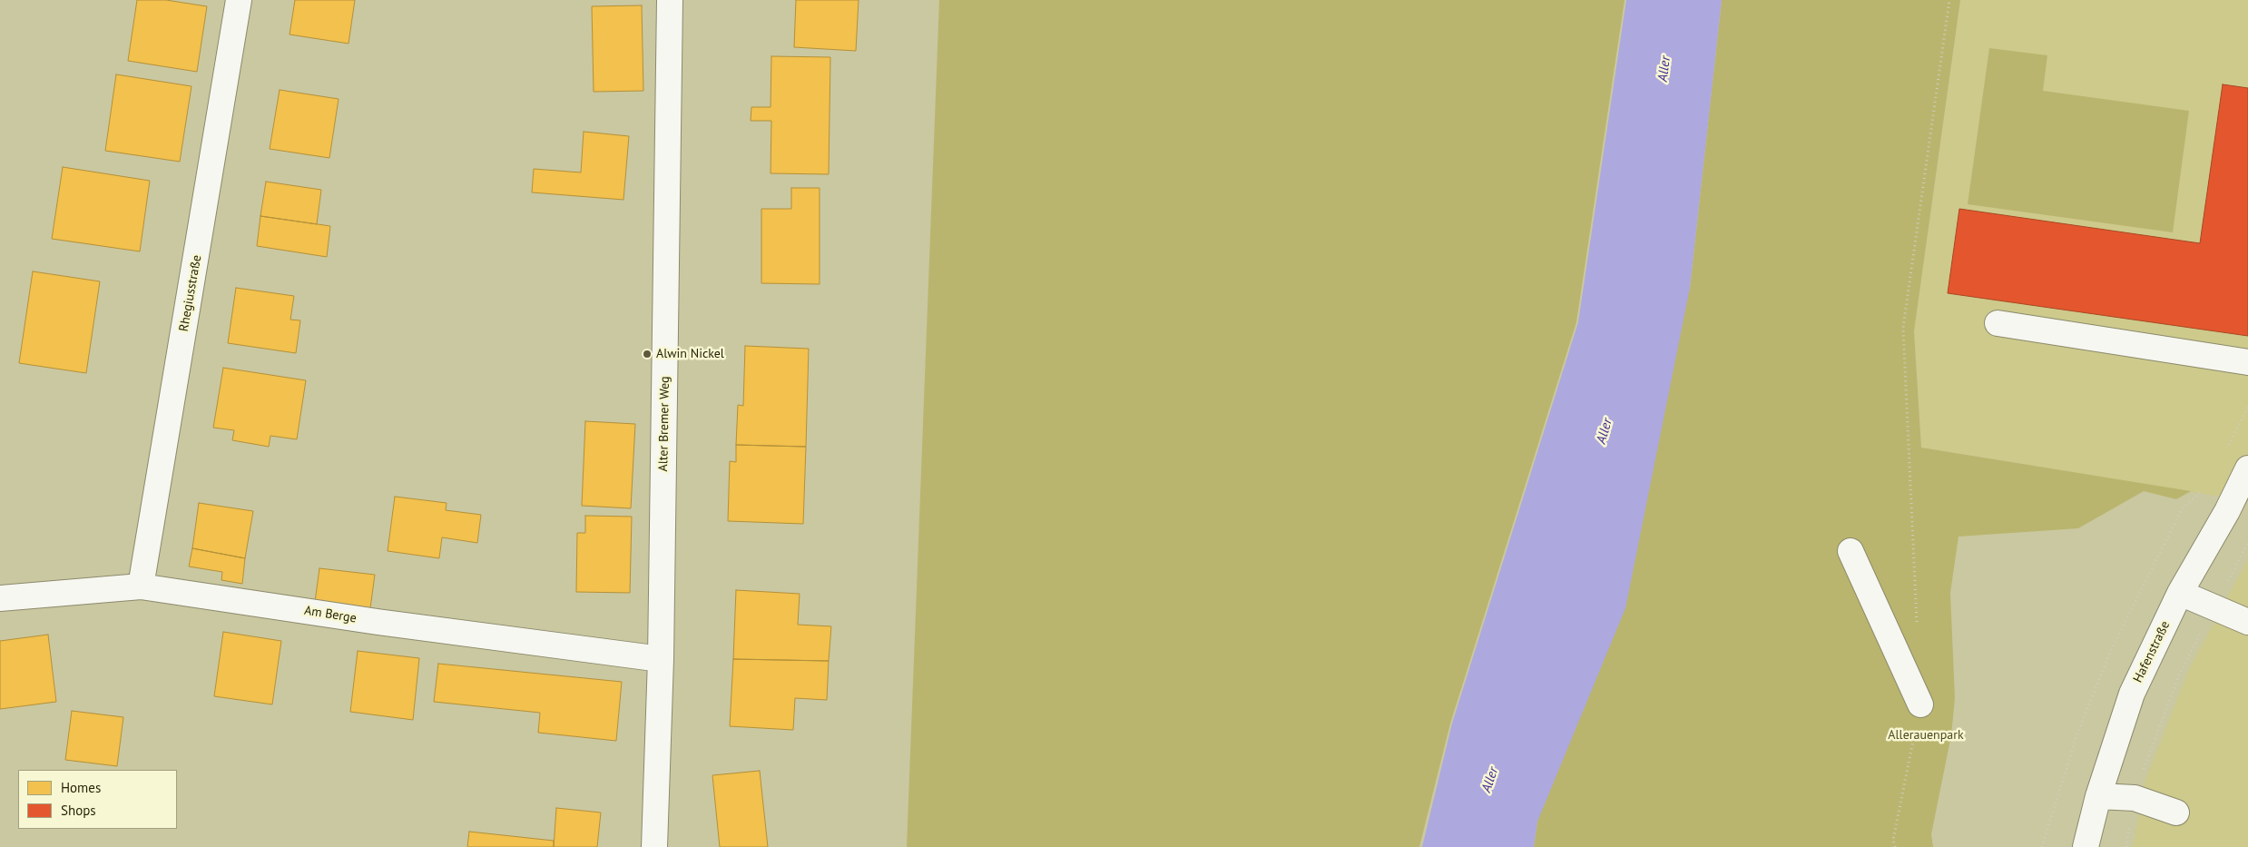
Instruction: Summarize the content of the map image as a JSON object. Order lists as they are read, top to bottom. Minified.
{"streets":{"street":["Rhegiusstraße","Alter Bremer Weg","Am Berge","Hafenstraße"]},"crossings":[["Rhegiusstraße","Am Berge"],["Alter Bremer Weg","Am Berge"]],"water":["Aller"],"parks":["Allerauenpark"],"places":["Alwin Nickel"],"legend":["Homes","Shops"]}
